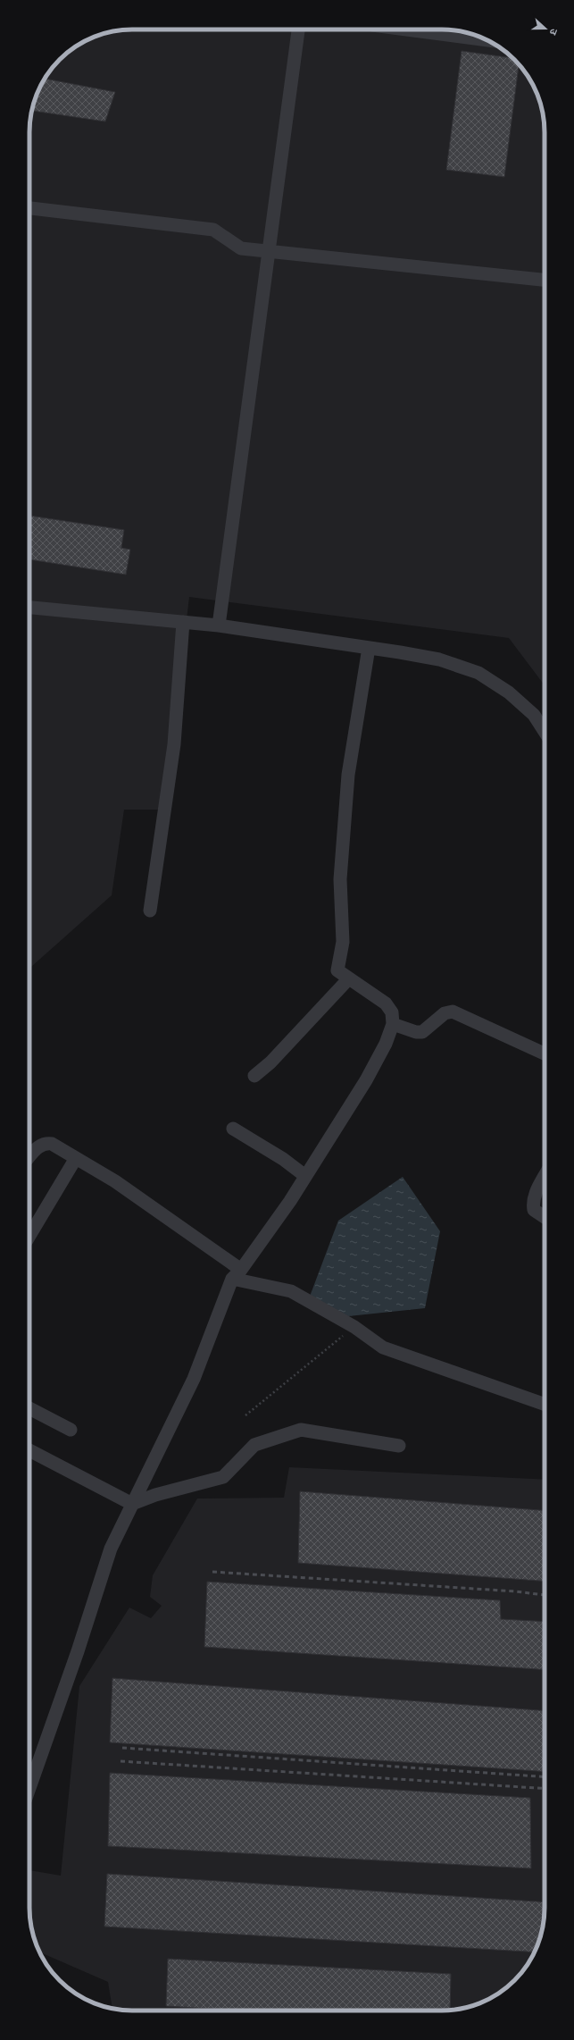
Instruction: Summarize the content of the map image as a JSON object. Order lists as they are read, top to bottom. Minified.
{"north":"right"}
